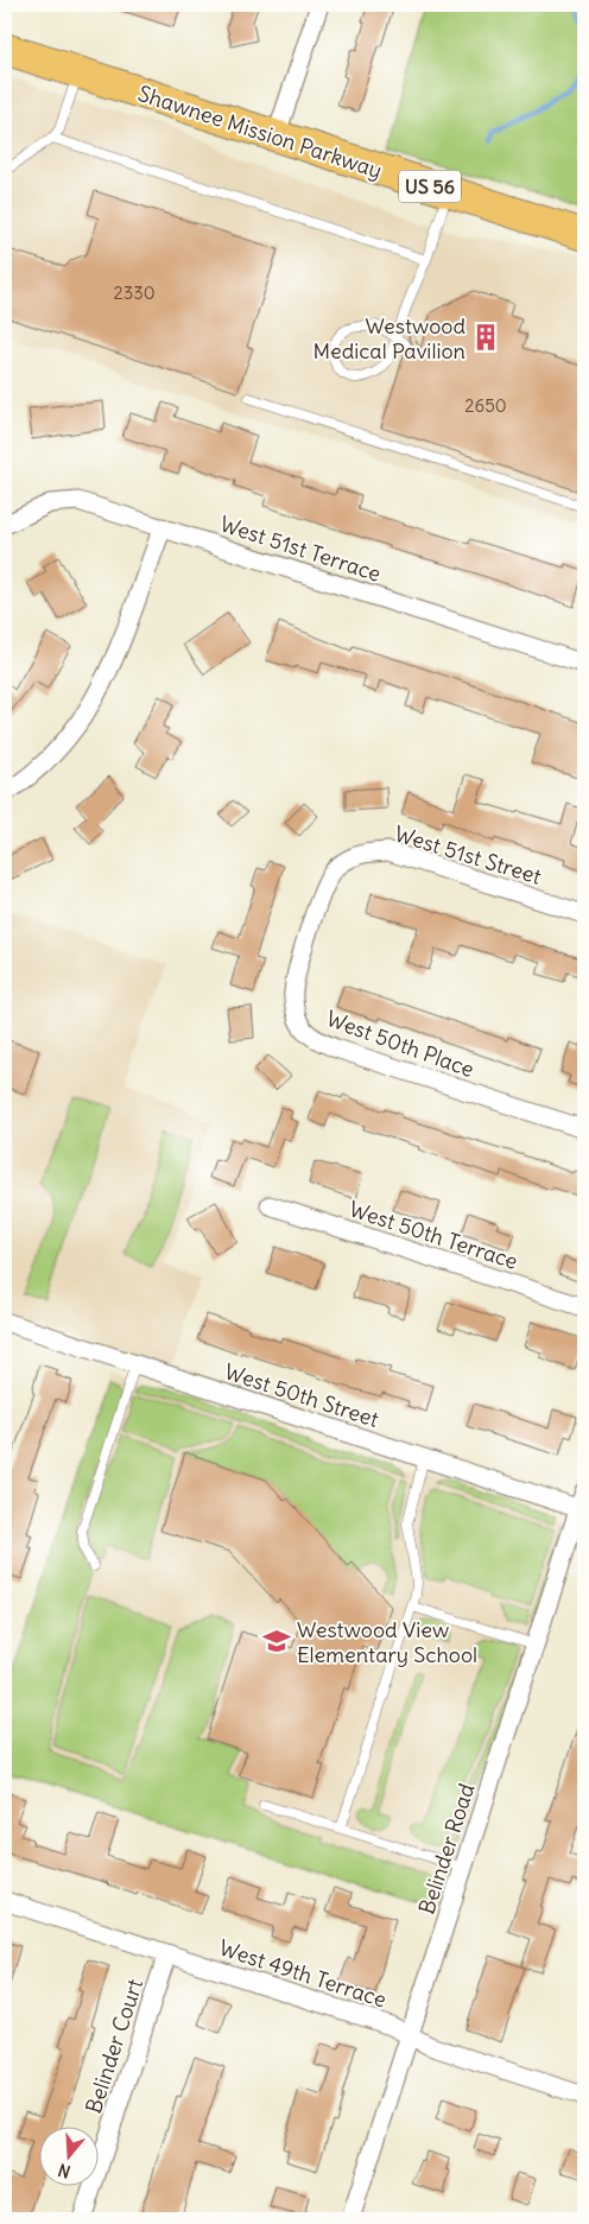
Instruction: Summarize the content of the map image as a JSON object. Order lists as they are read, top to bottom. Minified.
{"streets":{"highway":["Shawnee Mission Parkway","US 56"],"street":["West 51st Terrace","West 51st Street","West 50th Place","West 50th Terrace","West 50th Street","Belinder Road","West 49th Terrace","Belinder Court"]},"crossings":[["West 51st Street","West 50th Place"],["West 50th Street","Belinder Road"],["Belinder Road","West 49th Terrace"],["West 49th Terrace","Belinder Court"]],"places":{"building":["Westwood Medical Pavilion"],"school or university":["Westwood View Elementary School"]},"house_numbers":["2330","2650"],"north":"bottom"}
